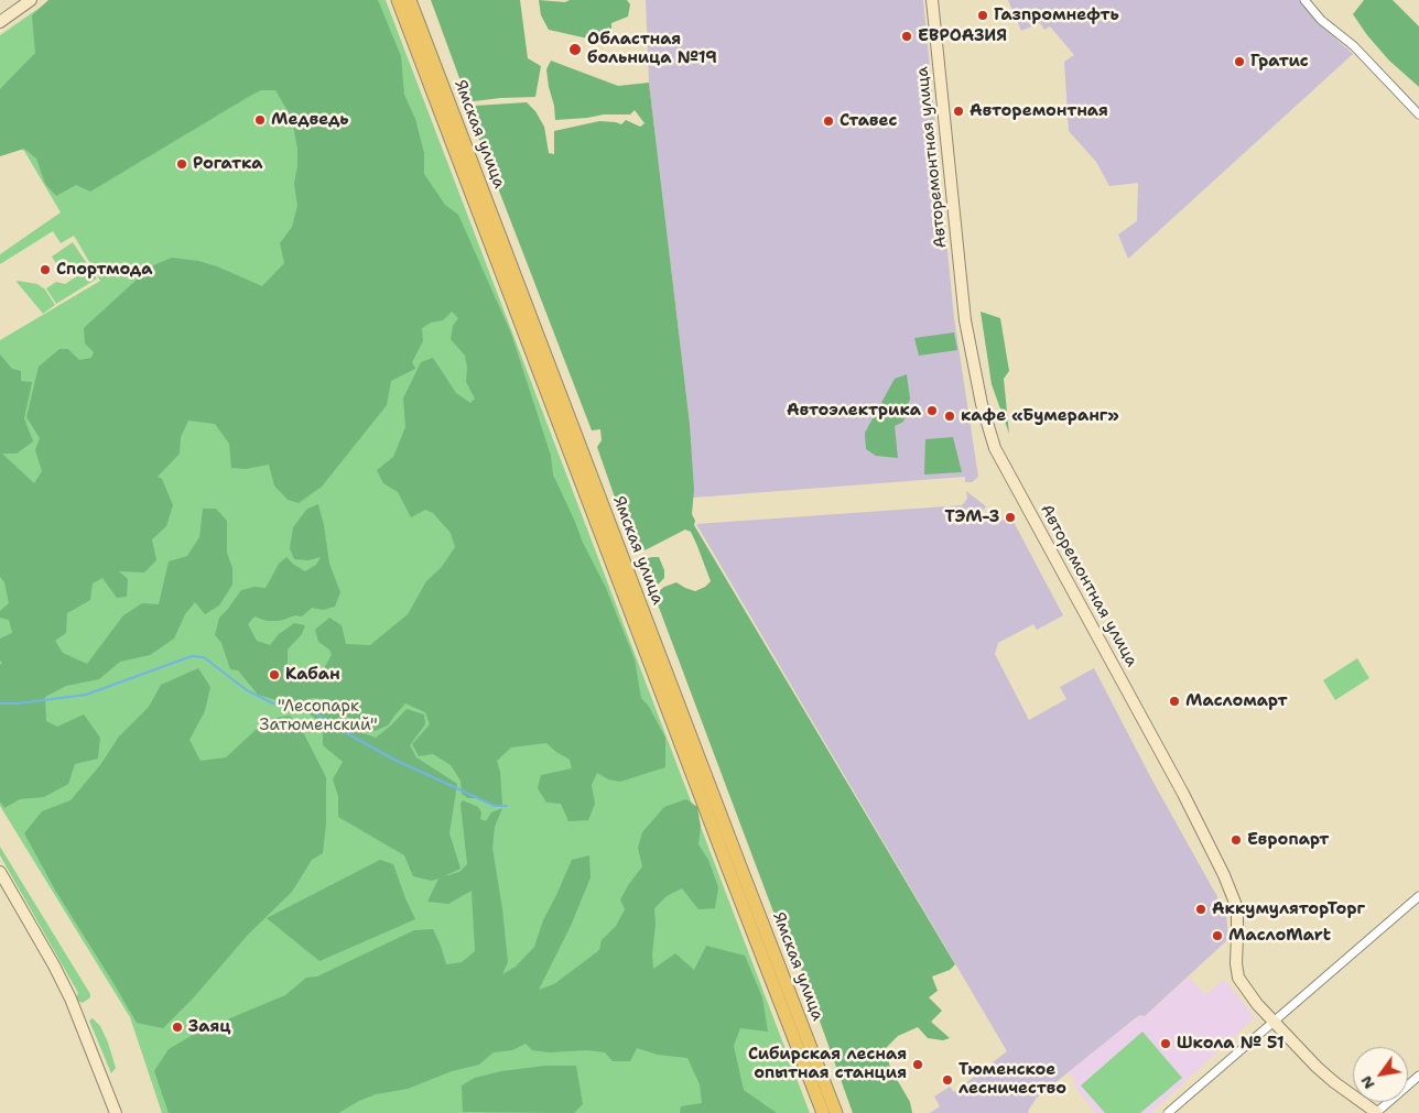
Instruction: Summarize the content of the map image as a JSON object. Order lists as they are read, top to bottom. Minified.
{"streets":{"main road":["Ямская улица"],"street":["Авторемонтная улица"]},"parks":["\"Лесопарк Затюменский\""],"places":["Газпромнефть","ЕВРОАЗИЯ","Областная больница №19","Гратис","Авторемонтная","Медведь","Ставес","Рогатка","Спортмода","Автоэлектрика","кафе «Бумеранг»","ТЭМ-З","Кабан","Масломарт","Европарт","АккумуляторТорг","МаслоMart","Заяц","Школа № 51","Сибирская лесная опытная станция","Тюменское лесничество"],"north":"bottom left"}
